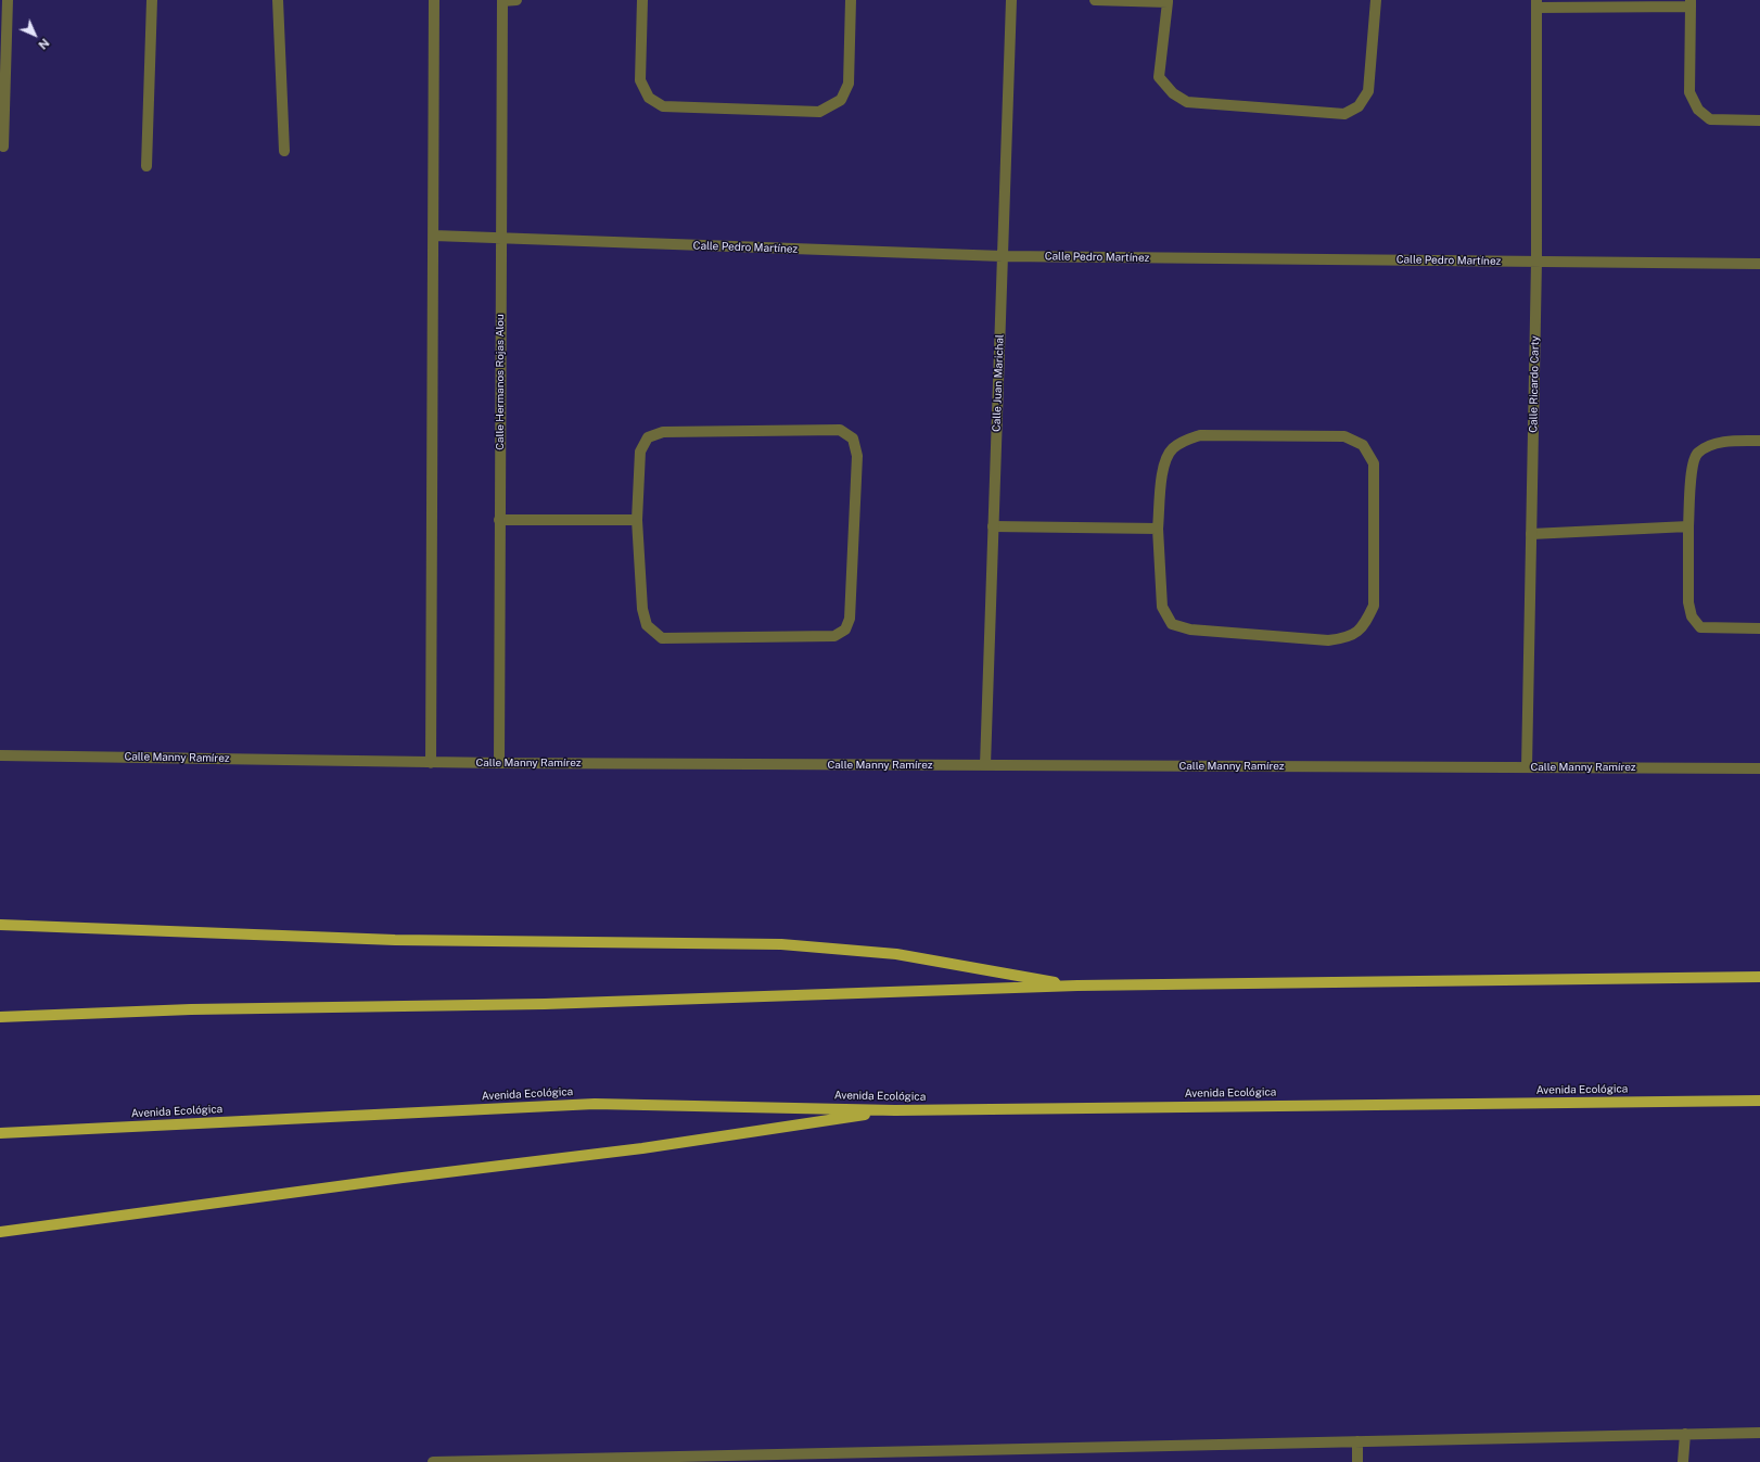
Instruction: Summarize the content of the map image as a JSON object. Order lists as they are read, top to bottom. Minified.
{"streets":{"main road":["Avenida Ecológica"],"street":["Calle Pedro Martínez","Calle Hermanos Rojas Alou","Calle Juan Marichal","Calle Ricardo Carty","Calle Manny Ramírez"]},"crossings":[["Calle Pedro Martínez","Calle Hermanos Rojas Alou"],["Calle Pedro Martínez","Calle Juan Marichal"],["Calle Pedro Martínez","Calle Ricardo Carty"],["Calle Hermanos Rojas Alou","Calle Manny Ramírez"],["Calle Juan Marichal","Calle Manny Ramírez"],["Calle Ricardo Carty","Calle Manny Ramírez"]],"north":"bottom right"}
